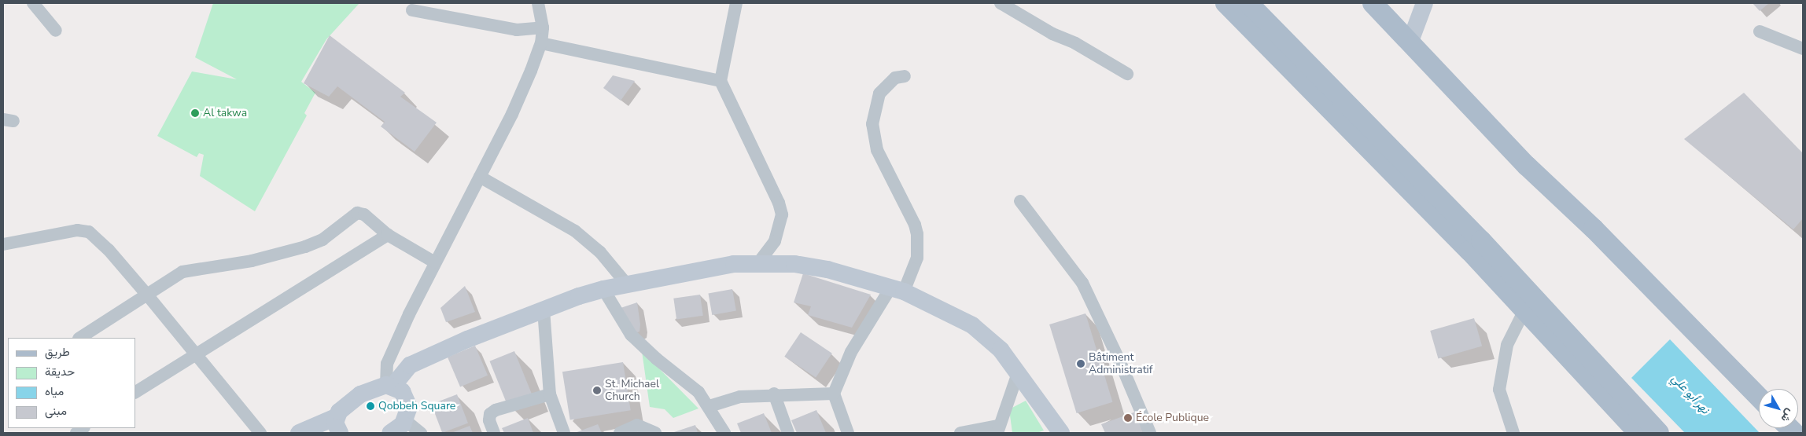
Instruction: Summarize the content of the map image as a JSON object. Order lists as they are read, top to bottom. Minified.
{"water":["نهر أبو علي"],"places":["Al takwa","Bâtiment Administratif","St. Michael Church","Qobbeh Square","École Publique"],"legend":["طريق","حديقة","مياه","مبنى"],"north":"bottom right"}
